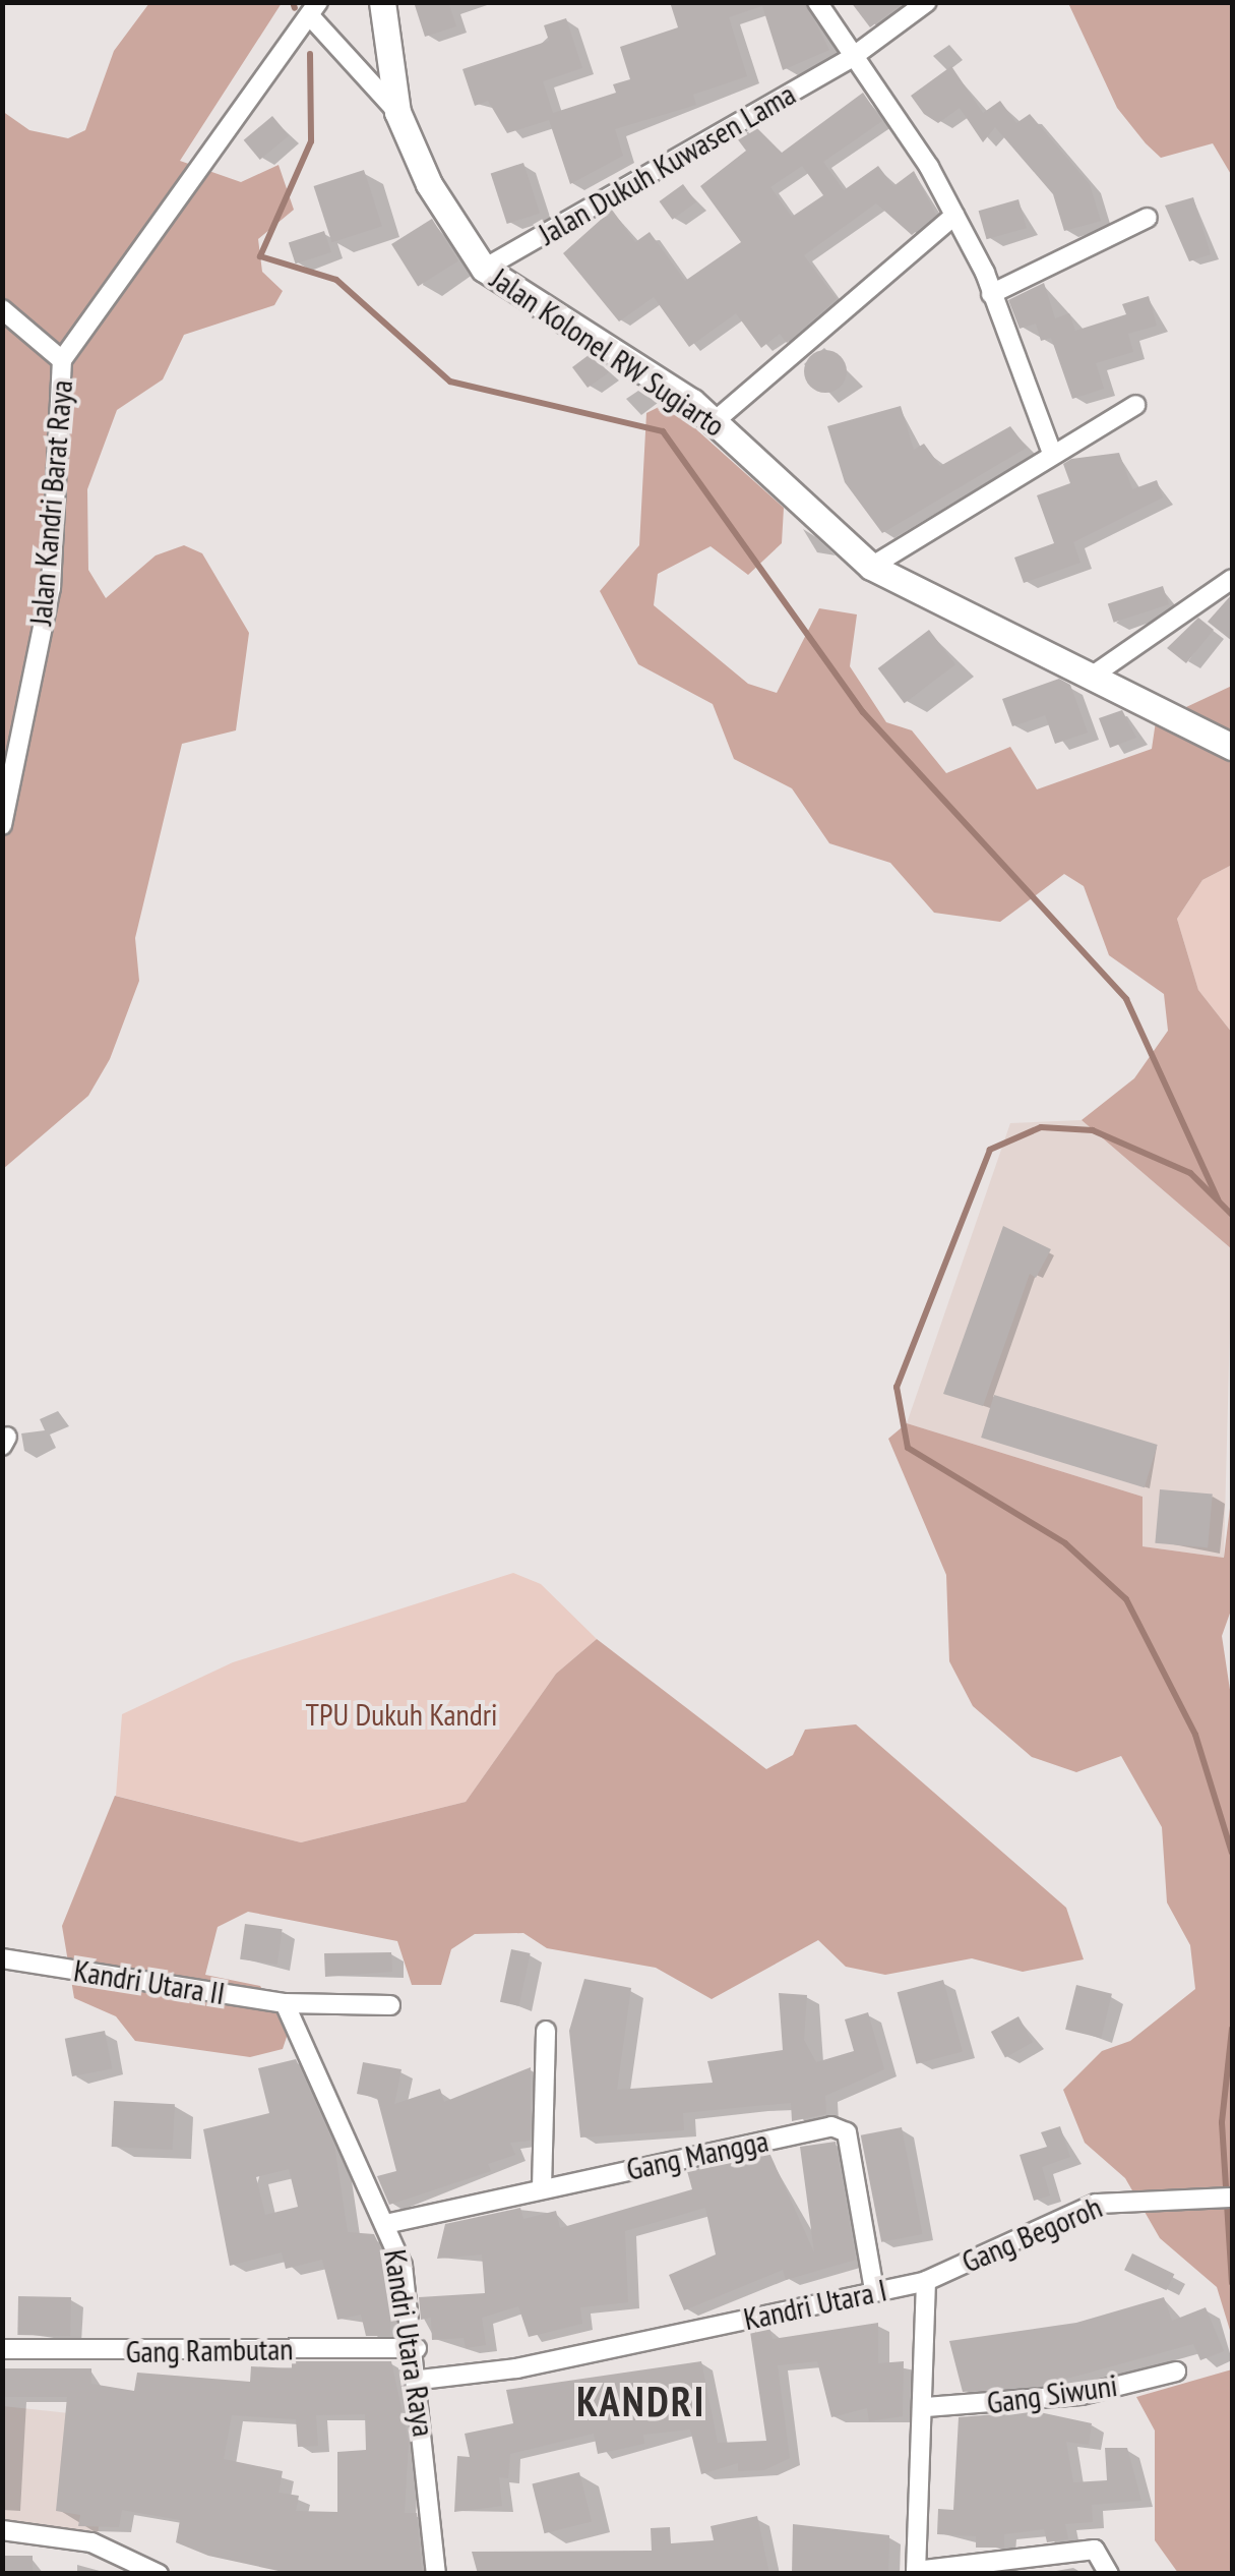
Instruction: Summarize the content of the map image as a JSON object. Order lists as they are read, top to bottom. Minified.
{"streets":{"main road":["Jalan Kolonel RW Sugiarto"],"street":["Jalan Dukuh Kuwasen Lama","Jalan Kandri Barat Raya","Kandri Utara II","Gang Mangga","Gang Begoroh","Kandri Utara I","Kandri Utara Raya","Gang Rambutan","Gang Siwuni"]},"crossings":[["Jalan Dukuh Kuwasen Lama","Jalan Kolonel RW Sugiarto"],["Kandri Utara II","Kandri Utara Raya"],["Gang Mangga","Kandri Utara I"],["Gang Mangga","Kandri Utara Raya"],["Gang Begoroh","Kandri Utara I"],["Kandri Utara I","Kandri Utara Raya"],["Kandri Utara I","Gang Siwuni"],["Kandri Utara Raya","Gang Rambutan"]],"districts":["KANDRI"],"parks":["TPU Dukuh Kandri"]}
